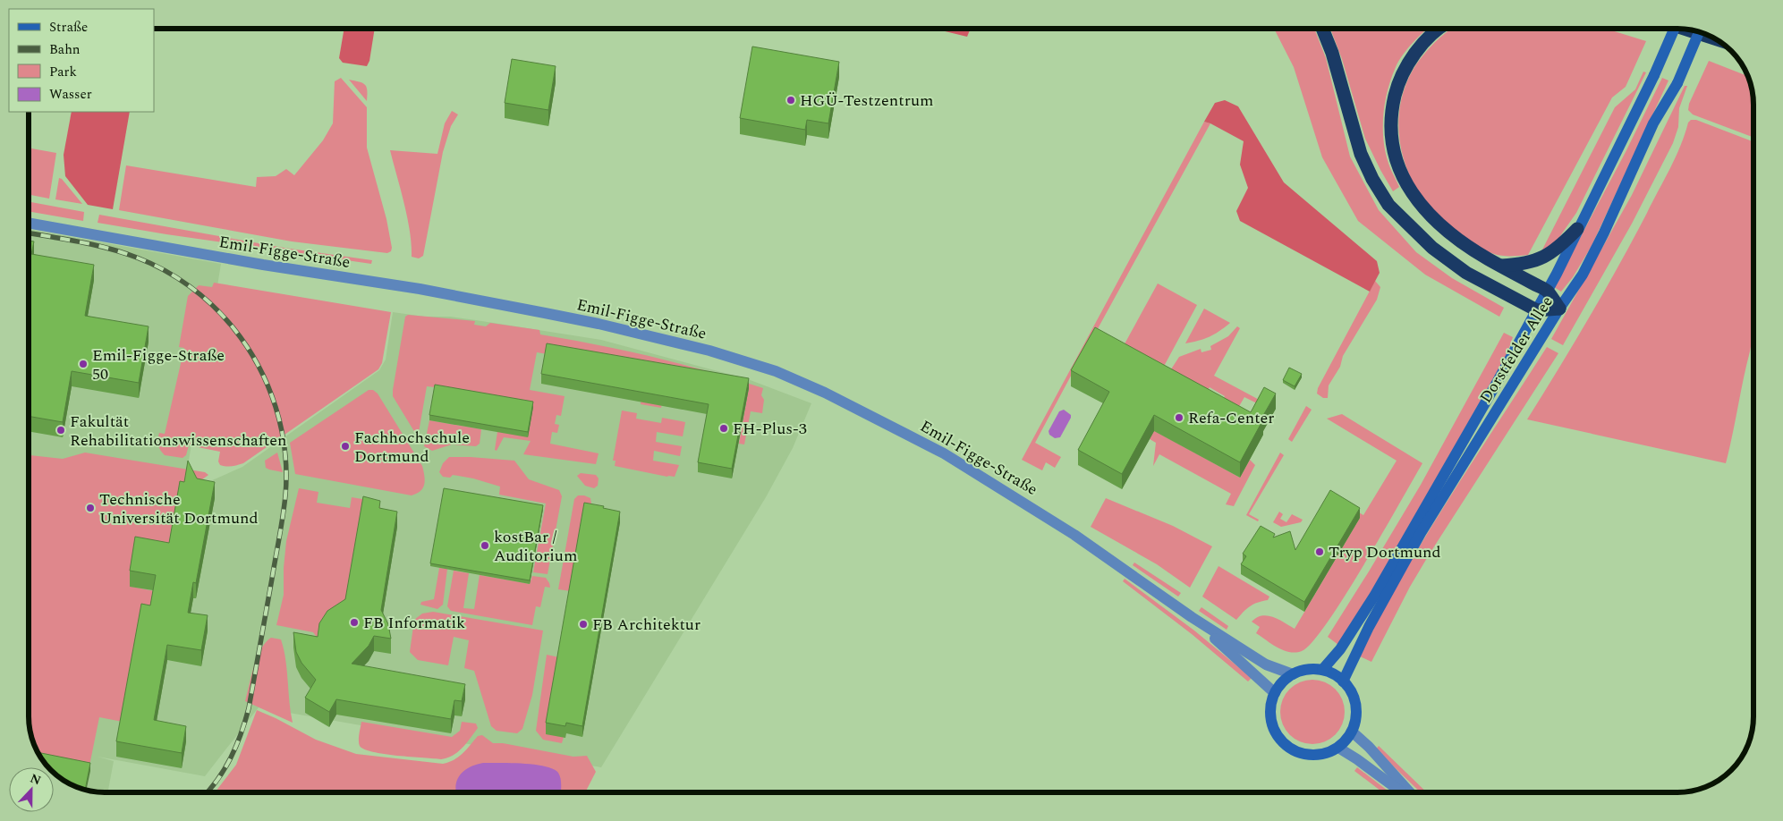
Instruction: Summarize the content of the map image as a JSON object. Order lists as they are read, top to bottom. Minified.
{"streets":{"main road":["Dorstfelder Allee"],"street":["Emil-Figge-Straße"]},"crossings":[["Emil-Figge-Straße","Dorstfelder Allee"]],"places":["HGÜ-Testzentrum","Emil-Figge-Straße 50","Refa-Center","FH-Plus-3","Fakultät Rehabilitationswissenschaften","Fachhochschule Dortmund","Technische Universität Dortmund","kostBar / Auditorium","Tryp Dortmund","FB Informatik","FB Architektur"],"legend":["Straße","Bahn","Park","Wasser"],"north":"top"}
